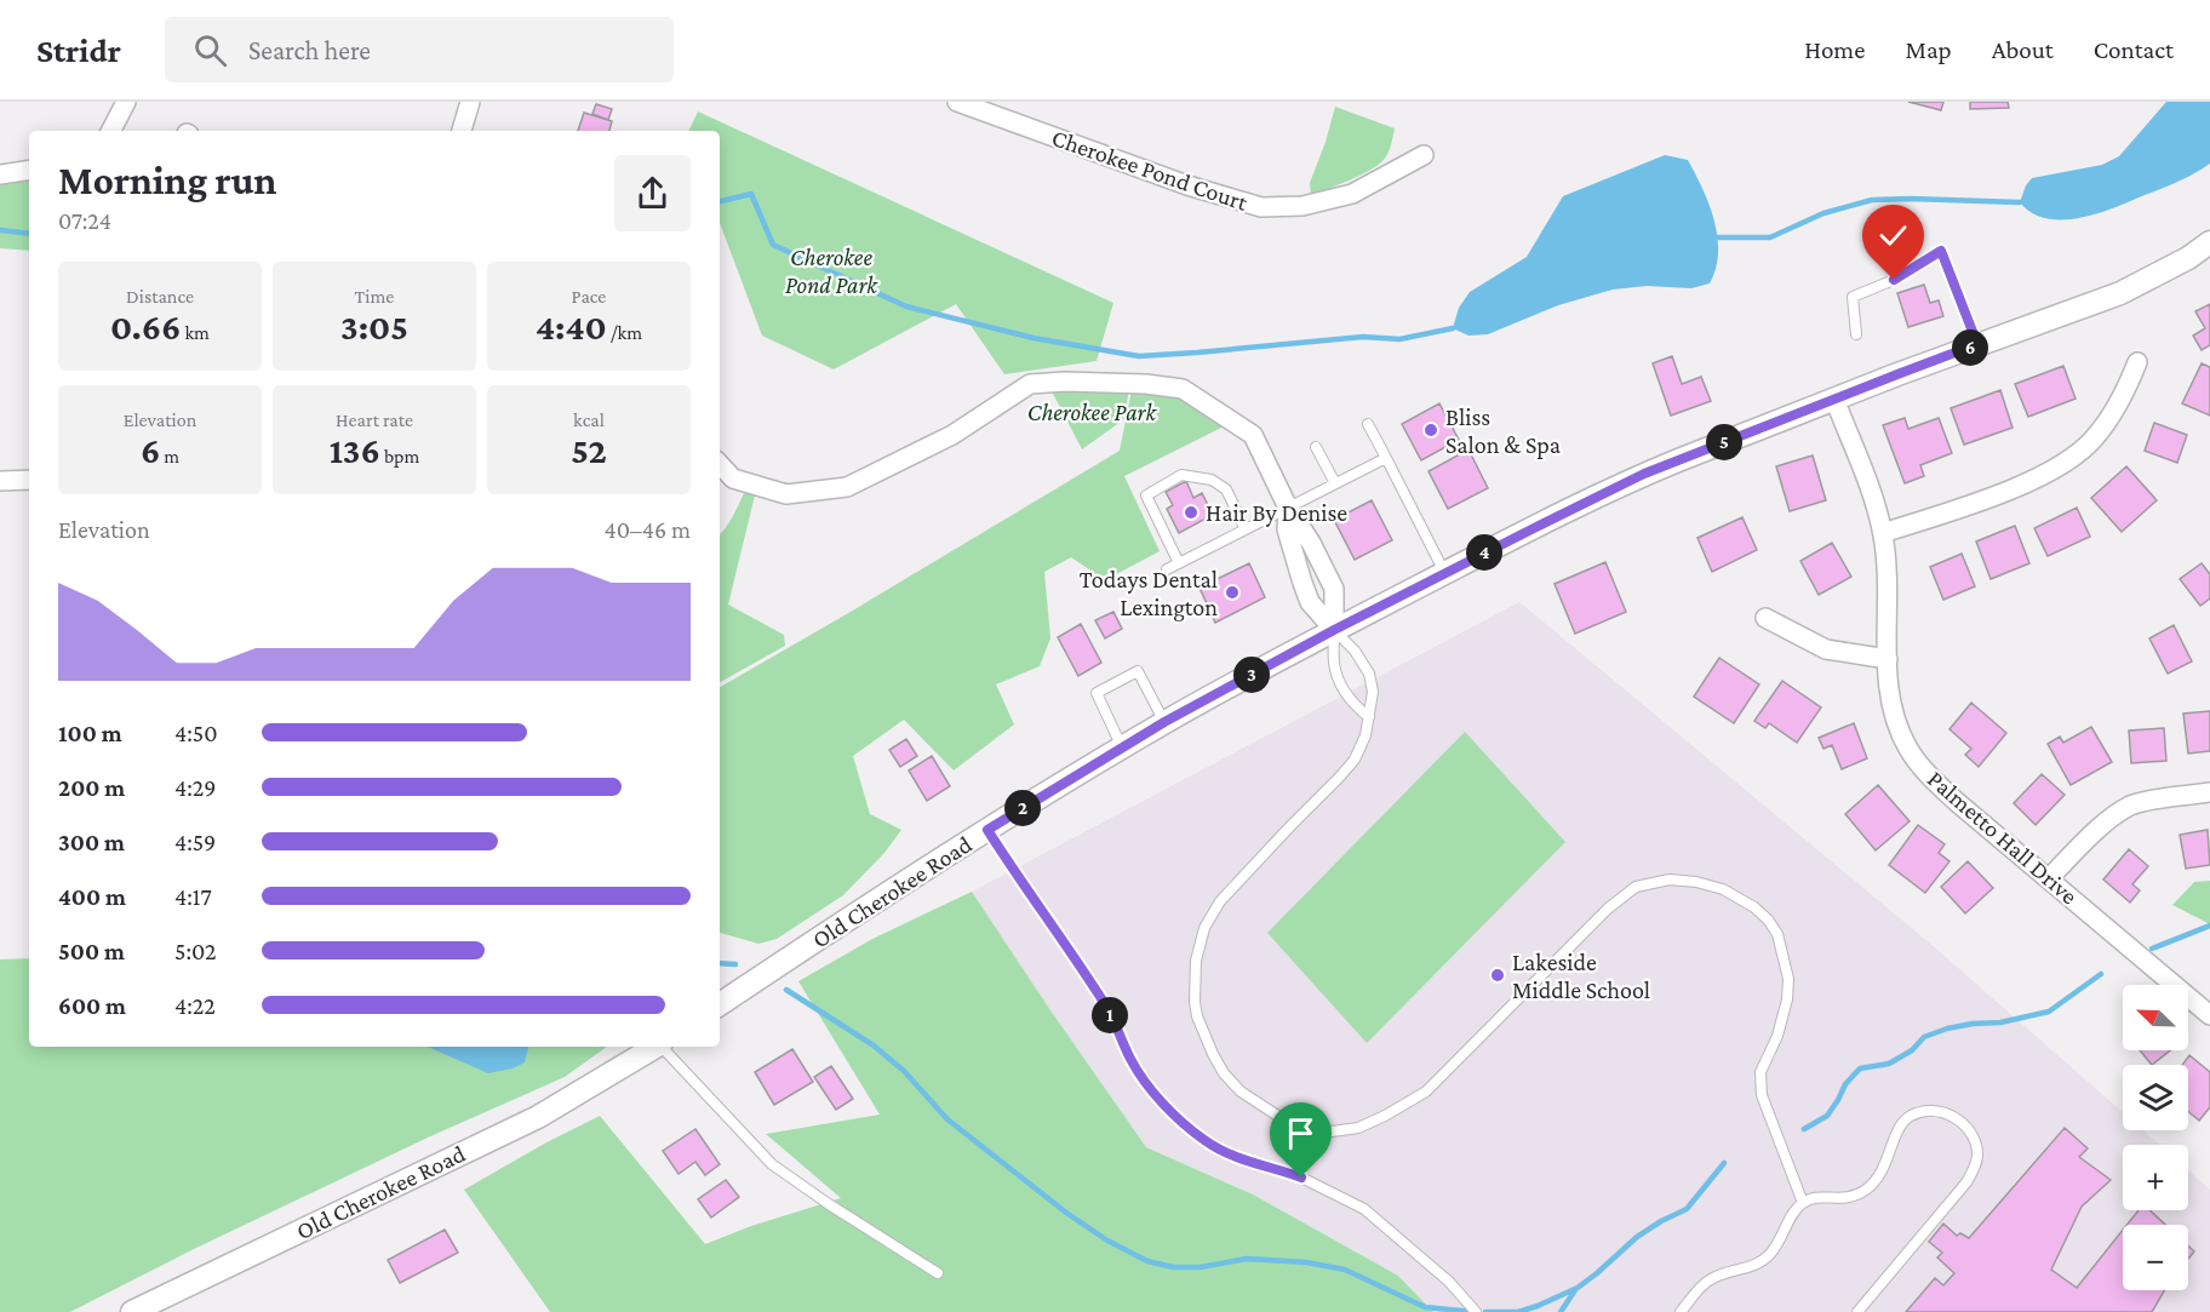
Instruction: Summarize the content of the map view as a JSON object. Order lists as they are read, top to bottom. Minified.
{"streets":{"street":["Cherokee Pond Court","Palmetto Hall Drive","Old Cherokee Road"]},"crossings":[["Palmetto Hall Drive","Old Cherokee Road"]],"parks":["Cherokee Pond Park","Cherokee Park"],"places":["Bliss Salon & Spa","Hair By Denise","Todays Dental Lexington","Lakeside Middle School"],"north":"top left","page":{"header":"Stridr","search":"Search here","nav":["Home","Map","About","Contact"],"heading":["Morning run","07:24"],"stats":[["Distance","0.66 km"],["Time","3:05"],["Pace","4:40 /km"],["Elevation","6 m"],["Heart rate","136 bpm"],["kcal","52"]],"pins":["6","5","4","3","2","1"],"chart":["Elevation","40–46 m"],"list":[{"name":"100 m","note":"4:50"},{"name":"200 m","note":"4:29"},{"name":"300 m","note":"4:59"},{"name":"400 m","note":"4:17"},{"name":"500 m","note":"5:02"},{"name":"600 m","note":"4:22"}],"map_buttons":["+","−"]}}
